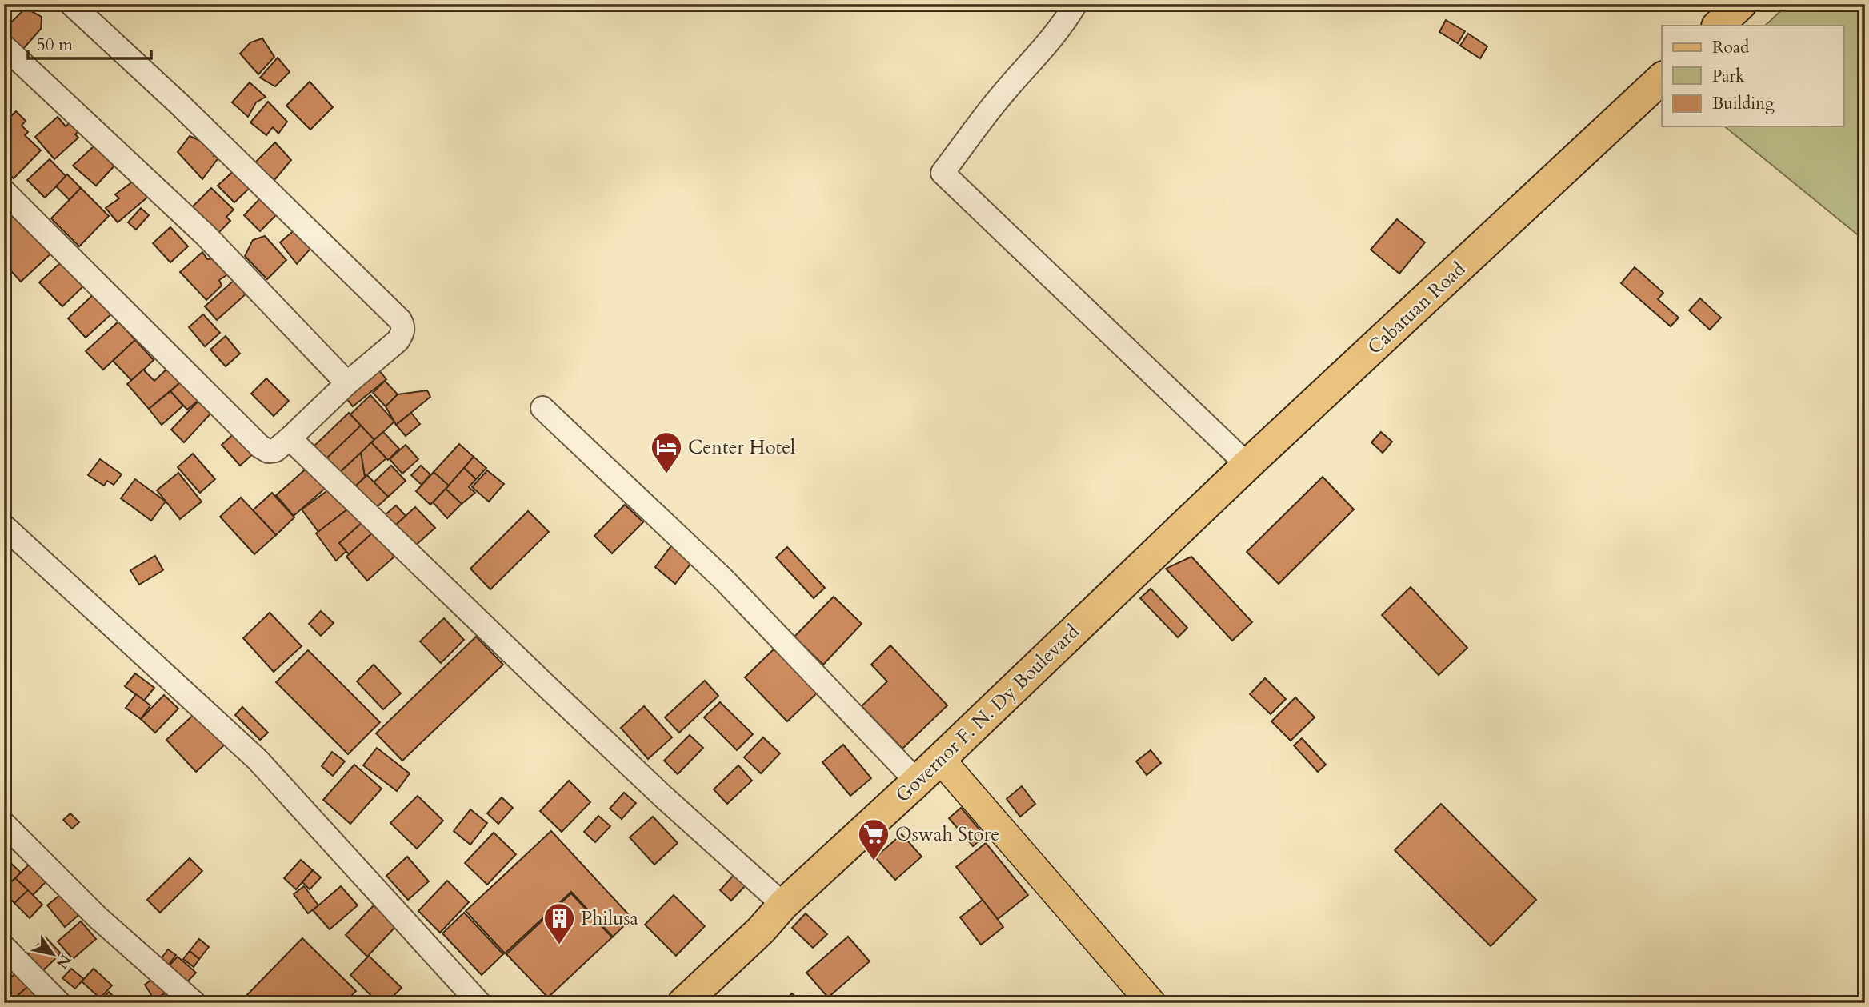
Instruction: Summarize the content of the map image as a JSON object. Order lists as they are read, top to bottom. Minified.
{"streets":{"highway":["Cabatuan Road","Governor F. N. Dy Boulevard"]},"crossings":[["Cabatuan Road","Governor F. N. Dy Boulevard"]],"places":{"hotel":["Center Hotel"],"supermarket":["Oswah Store"],"building":["Philusa"]},"legend":["Road","Park","Building"],"scale_bar":"50 m","north":"bottom right"}
